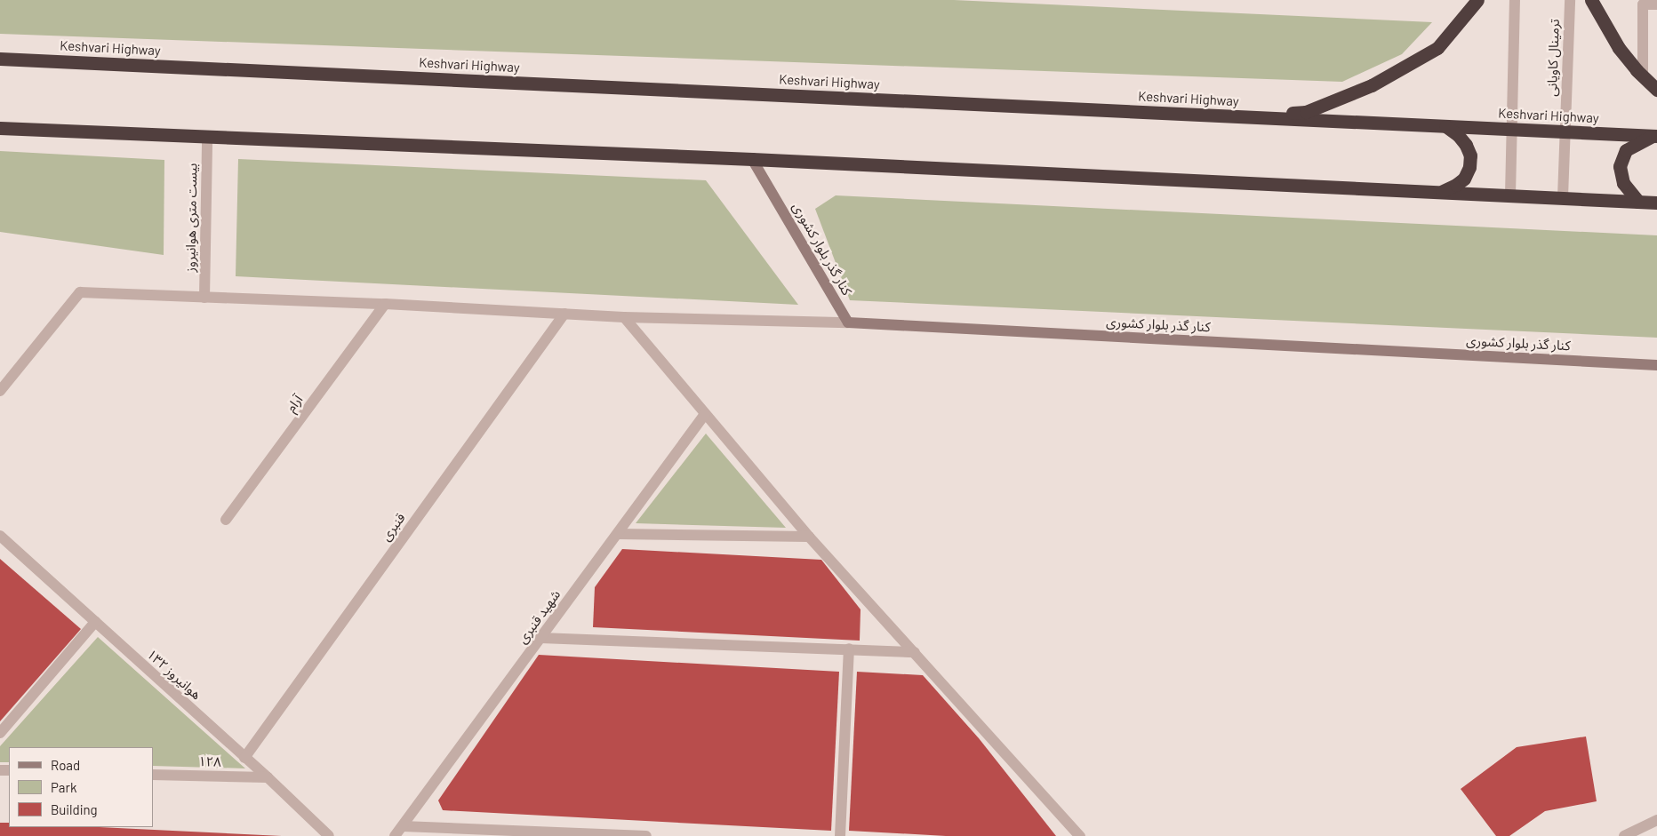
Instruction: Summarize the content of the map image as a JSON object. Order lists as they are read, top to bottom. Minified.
{"streets":{"highway":["Keshvari Highway"],"street":["ترمینال کاویانی","بیست متری هوانیروز","کنار گذر بلوار کشوری","آرام","قنبری","شهید قنبری","هوانیروز ۱۳۲","۱۲۸"]},"crossings":[["Keshvari Highway","ترمینال کاویانی"],["قنبری","هوانیروز ۱۳۲"],["هوانیروز ۱۳۲","۱۲۸"]],"legend":["Road","Park","Building"]}
